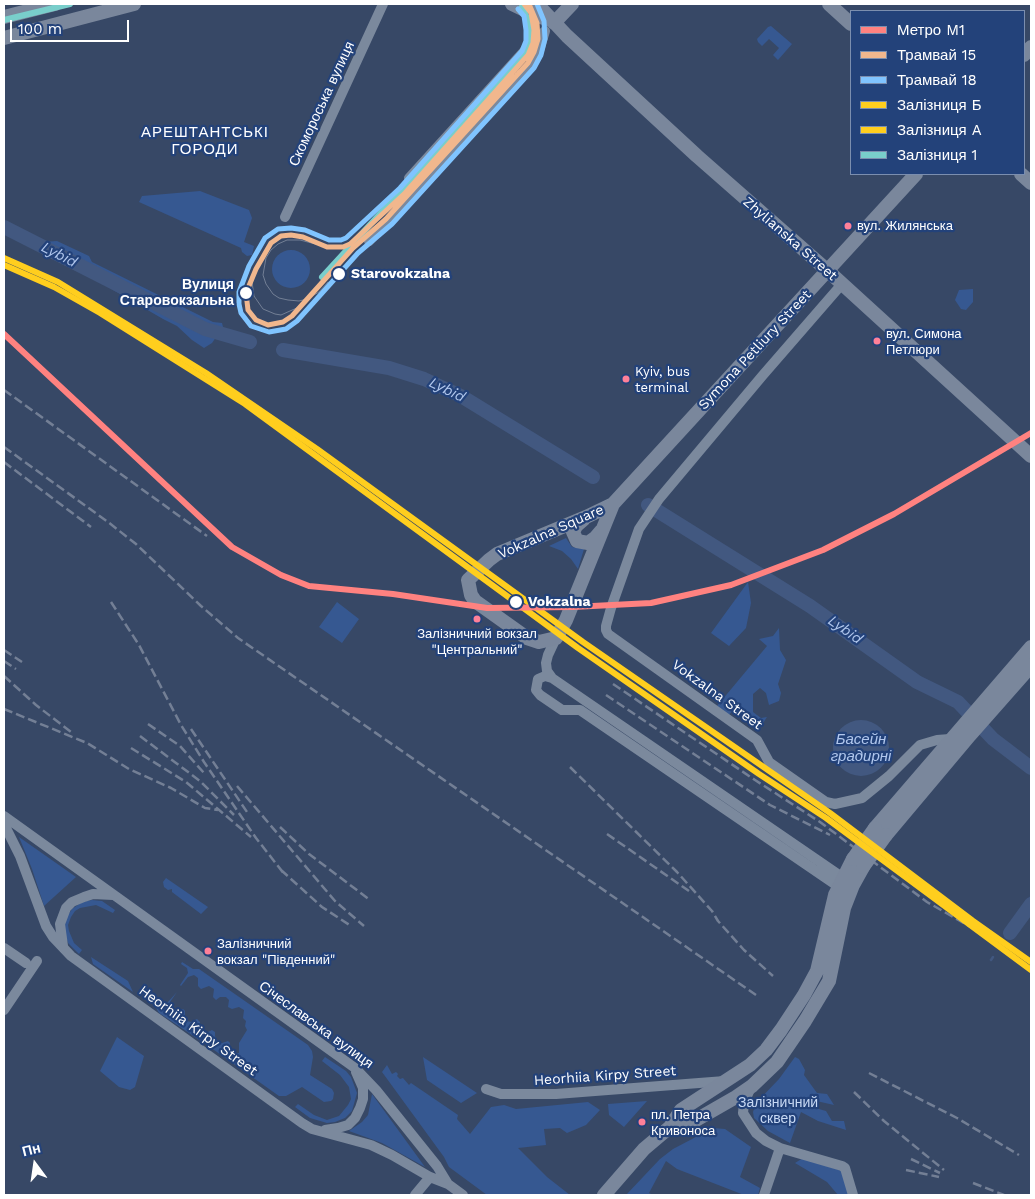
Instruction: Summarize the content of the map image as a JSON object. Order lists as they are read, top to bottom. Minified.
{"streets":{"main road":["Zhylianska Street","Symona Petliury Street","Vokzalna Square"],"street":["Скомороська вулиця","Vokzalna Street","Січеславська вулиця","Heorhiia Kirpy Street"]},"crossings":[["Zhylianska Street","Symona Petliury Street"],["Symona Petliury Street","Vokzalna Square"],["Symona Petliury Street","Vokzalna Street"],["Січеславська вулиця","Heorhiia Kirpy Street"]],"districts":["АРЕШТАНТСЬКІ ГОРОДИ"],"water":["Lybid","Басейн градирні"],"parks":["Залізничний сквер"],"places":["вул. Жилянська","Starovokzalna","Вулиця Старовокзальна","вул. Симона Петлюри","Kyiv, bus terminal","Vokzalna","Залізничний вокзал \"Центральний\"","Залізничний вокзал \"Південний\"","пл. Петра Кривоноса"],"lines":["tram line 15","tram line 18","rail line 1","rail line A","rail line Б","metro line M1"],"legend":["Метро M1","Трамвай 15","Трамвай 18","Залізниця Б","Залізниця A","Залізниця 1"],"scale_bar":"100 m","north":"top"}
